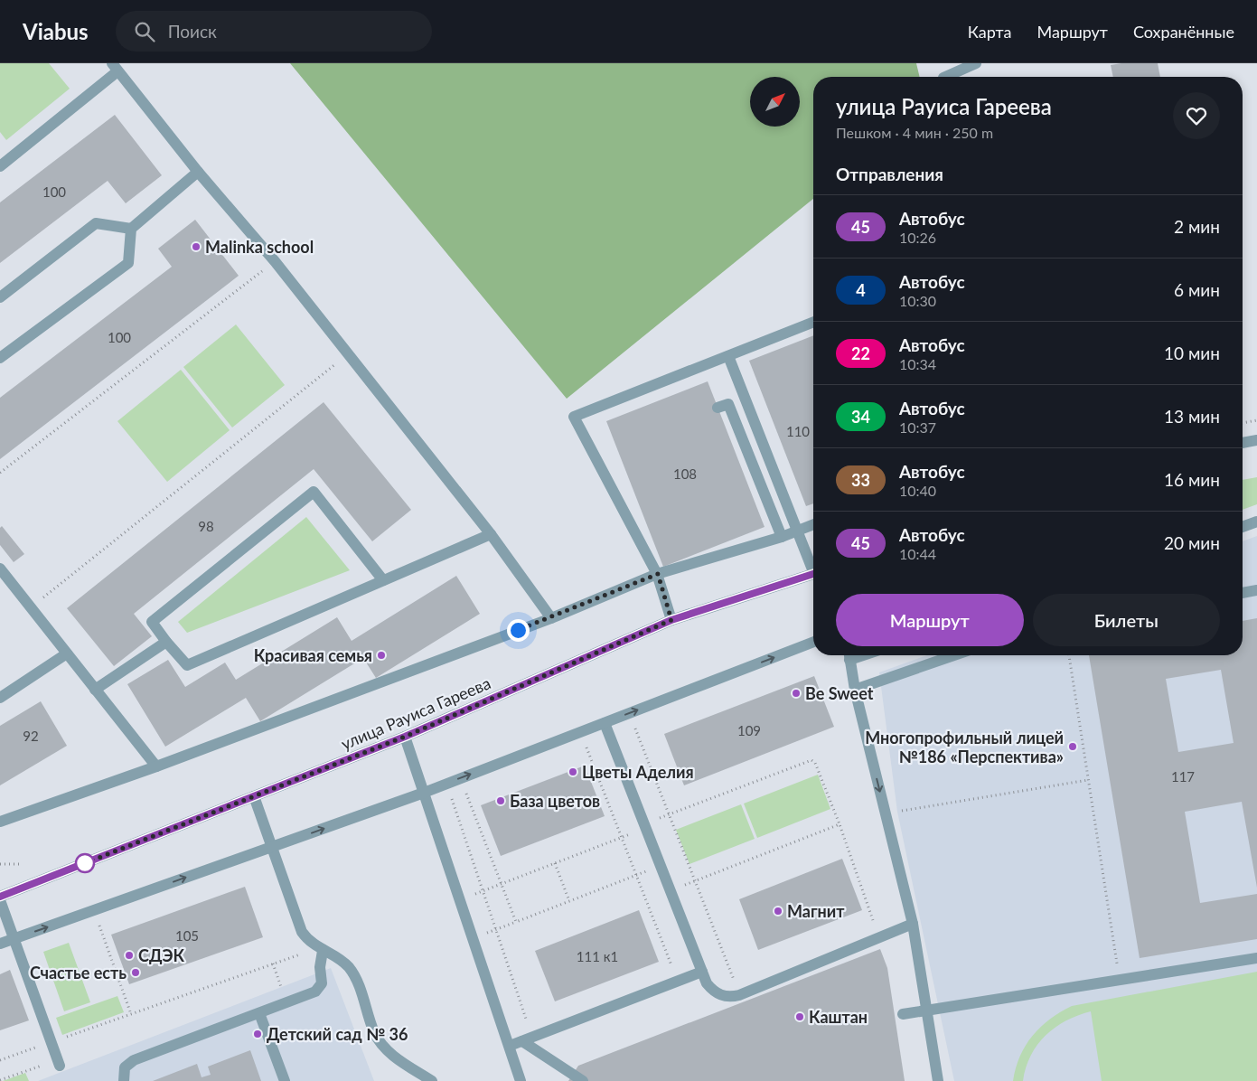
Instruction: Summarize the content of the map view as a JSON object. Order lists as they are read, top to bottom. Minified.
{"streets":{"street":["улица Рауиса Гареева"]},"places":["Malinka school","Красивая семья","Be Sweet","Многопрофильный лицей №186 «Перспектива»","Цветы Аделия","База цветов","Магнит","СДЭК","Счастье есть","Каштан","Детский сад № 36"],"lines":["bus line 45"],"house_numbers":["100","100","110","108","98","109","92","117","105","111 к1"],"north":"top right","page":{"header":"Viabus","search":"Поиск","nav":["Карта","Маршрут","Сохранённые"],"heading":[["улица Рауиса Гареева","Пешком · 4 мин · 250 m"],"Отправления"],"list":[{"mark":"45","name":"Автобус","note":"10:26","value":"2 мин"},{"mark":"4","name":"Автобус","note":"10:30","value":"6 мин"},{"mark":"22","name":"Автобус","note":"10:34","value":"10 мин"},{"mark":"34","name":"Автобус","note":"10:37","value":"13 мин"},{"mark":"33","name":"Автобус","note":"10:40","value":"16 мин"},{"mark":"45","name":"Автобус","note":"10:44","value":"20 мин"}],"buttons":["Маршрут","Билеты"]}}
